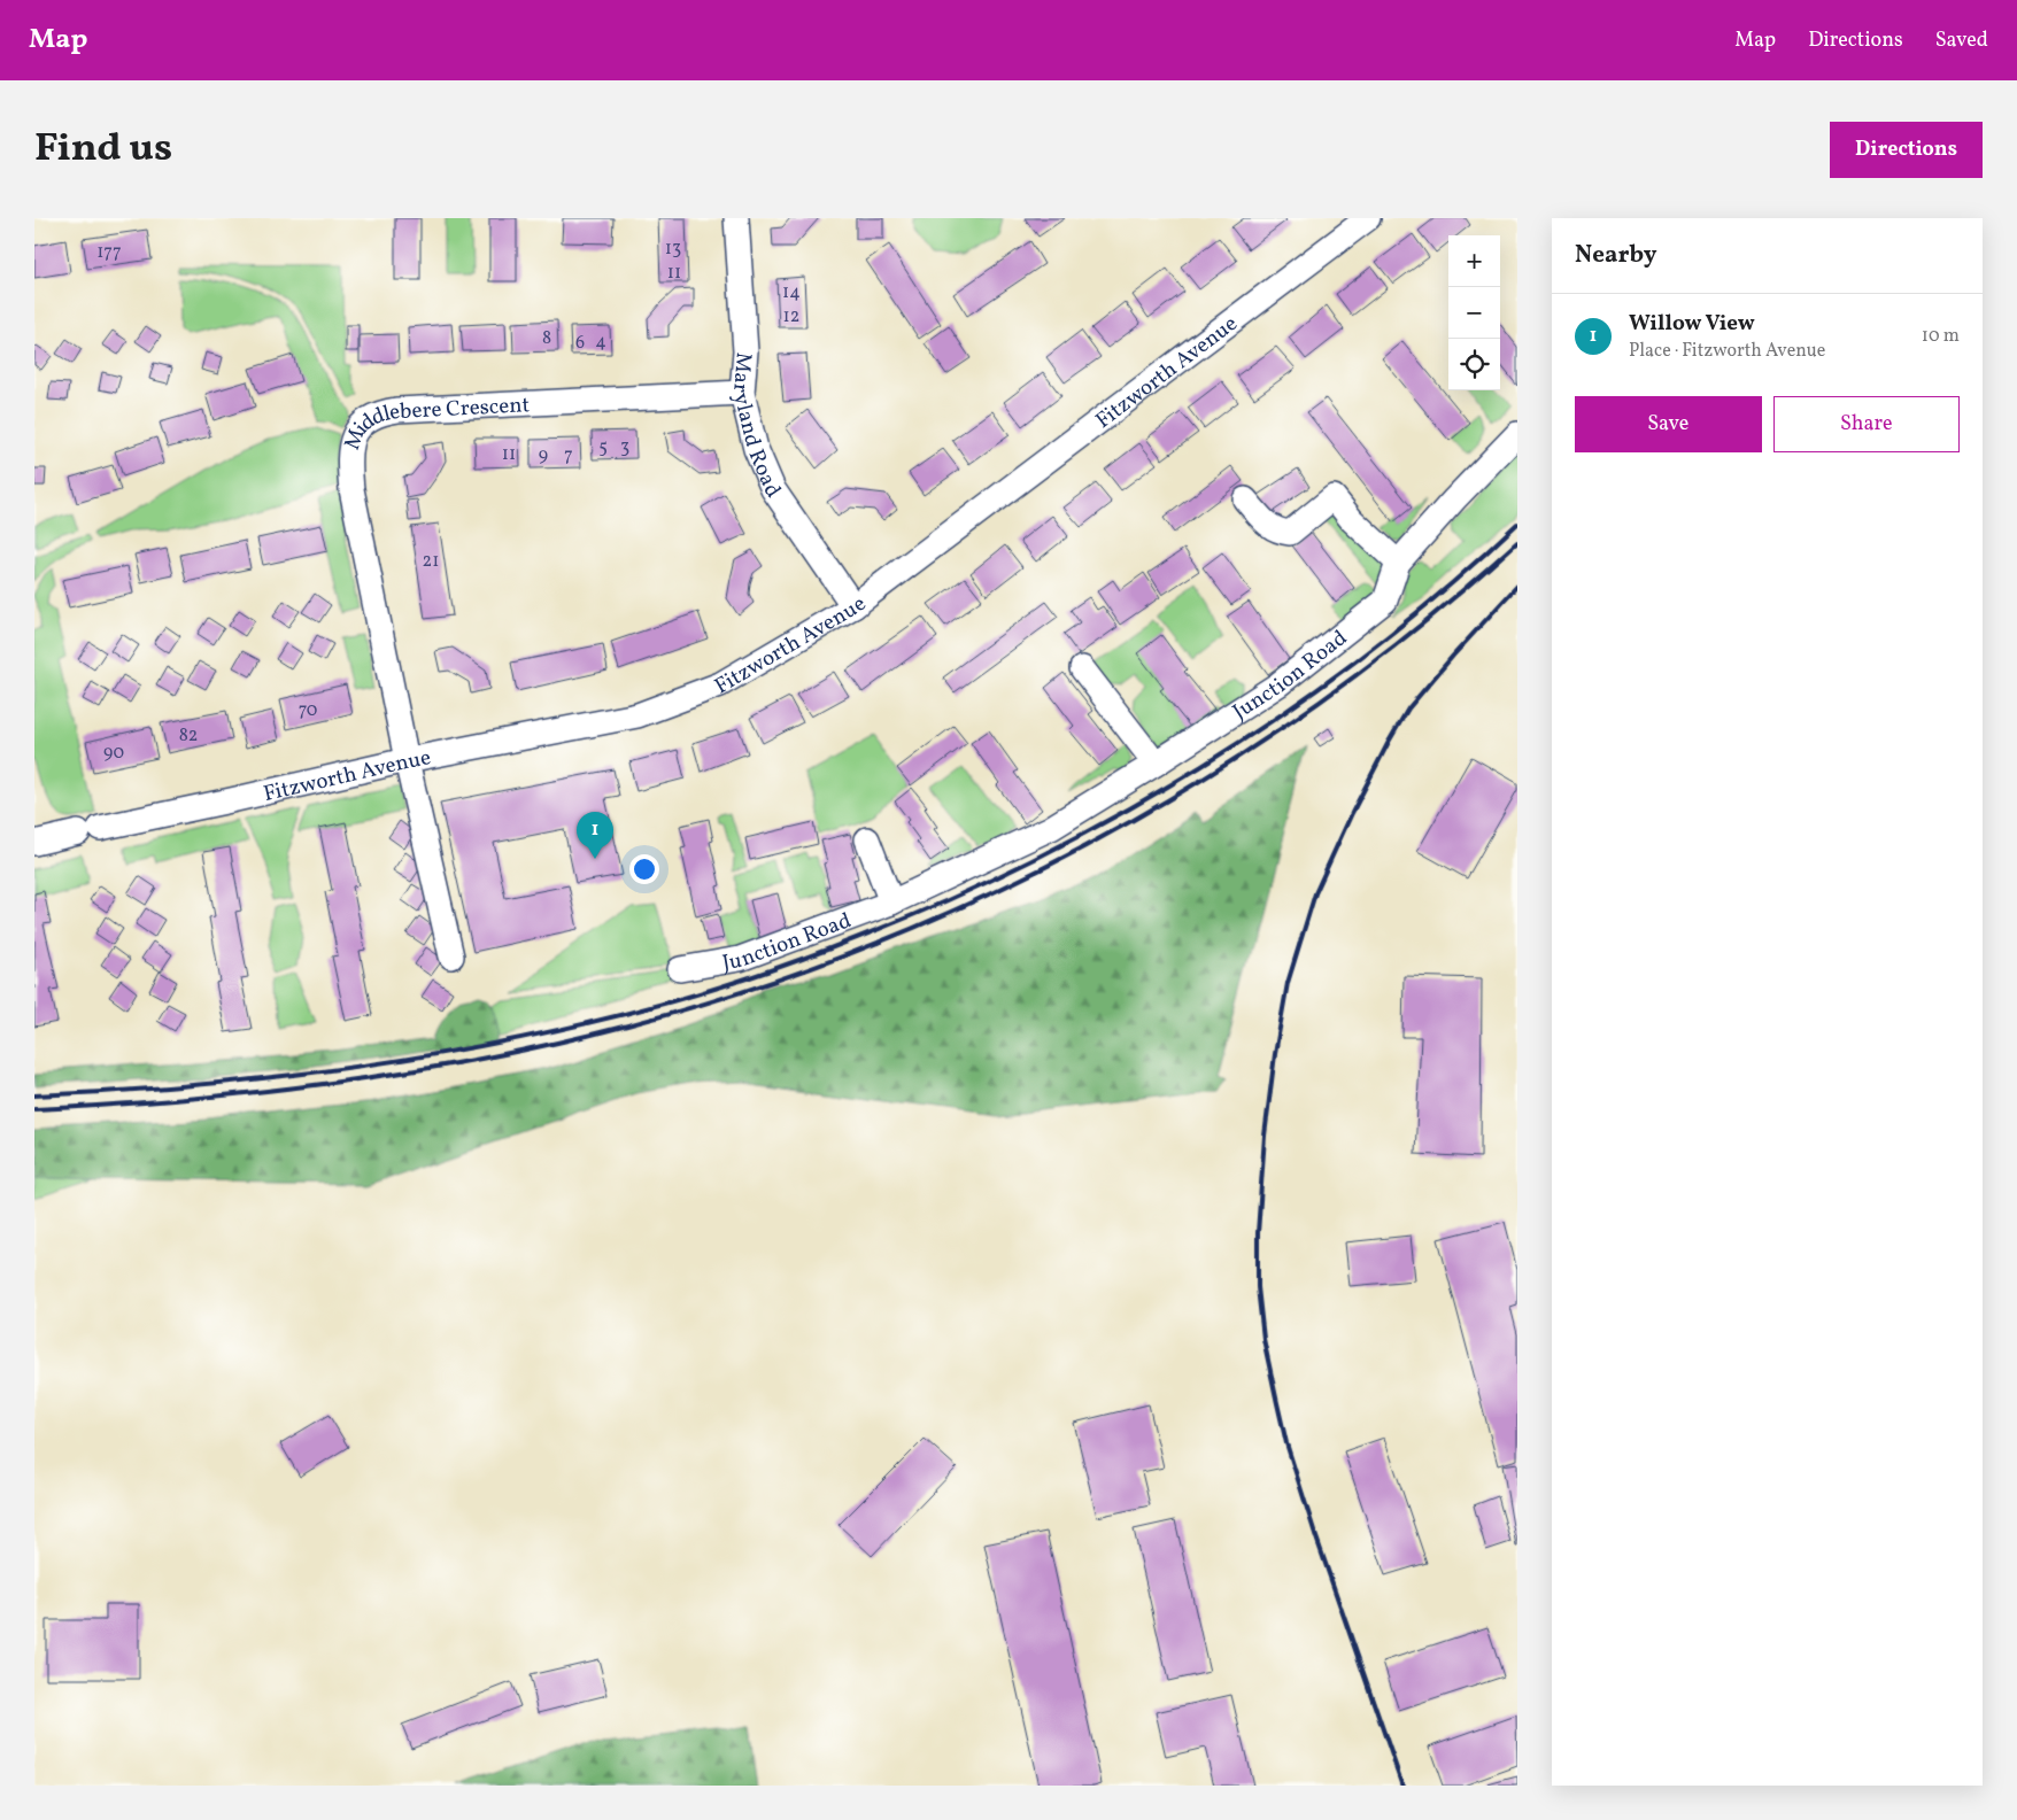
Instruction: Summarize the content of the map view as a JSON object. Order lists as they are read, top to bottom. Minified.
{"streets":{"street":["Fitzworth Avenue","Maryland Road","Middlebere Crescent","Junction Road"]},"crossings":[["Fitzworth Avenue","Maryland Road"],["Fitzworth Avenue","Middlebere Crescent"],["Maryland Road","Middlebere Crescent"]],"house_numbers":["13","177","11","14","12","8","4","6","5","3","11","9","7","21","70","82","90"],"page":{"header":"Map","nav":["Map","Directions","Saved"],"title":"Find us","buttons":["Directions",["Save","Share"]],"heading":"Nearby","map_buttons":["+","−"],"list":[{"mark":"1","name":"Willow View","note":"Place · Fitzworth Avenue","value":"10 m"}],"pins":"1"}}
